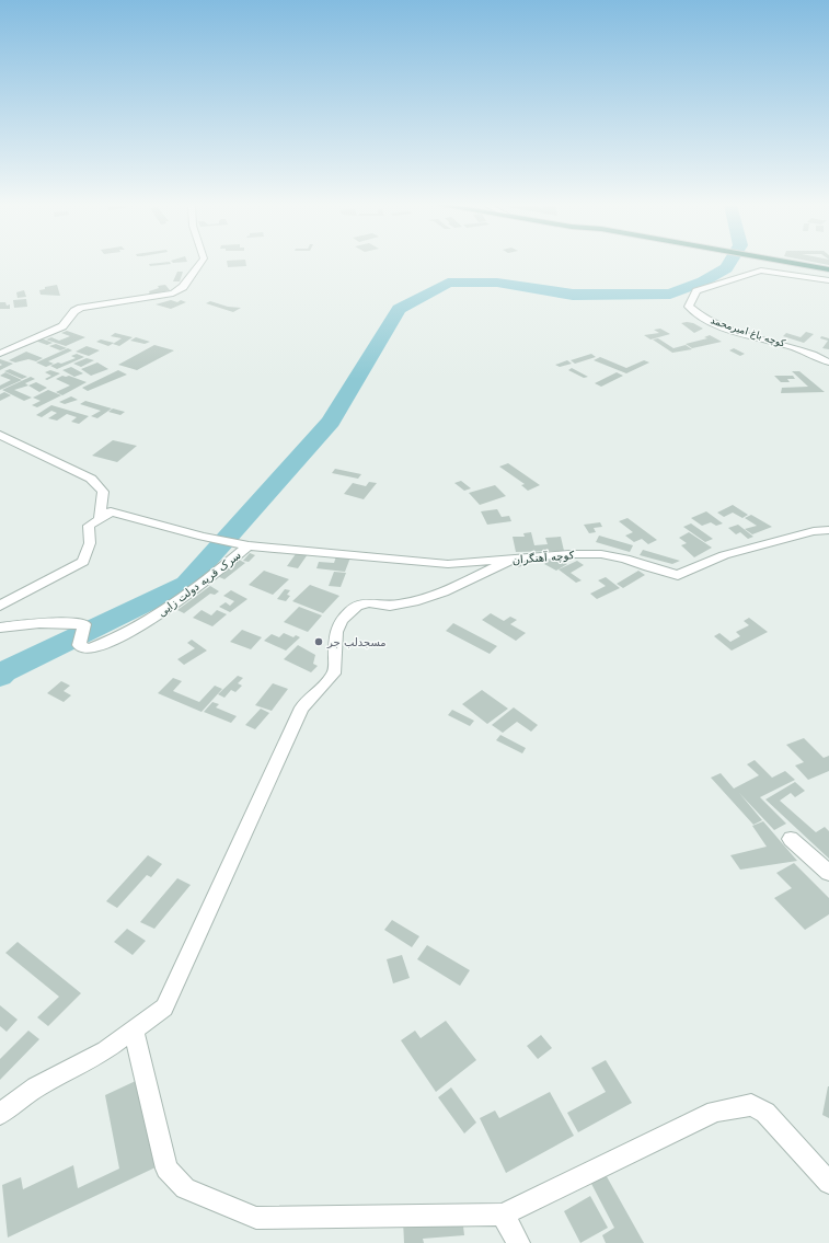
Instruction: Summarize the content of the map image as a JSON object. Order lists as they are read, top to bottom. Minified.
{"streets":{"street":["کوچه باغ امیرمحمد","کوچه آهنگران","سرک قریه دولت زایی"]},"crossings":[["کوچه آهنگران","سرک قریه دولت زایی"]],"places":["مسجدلب جر"]}
